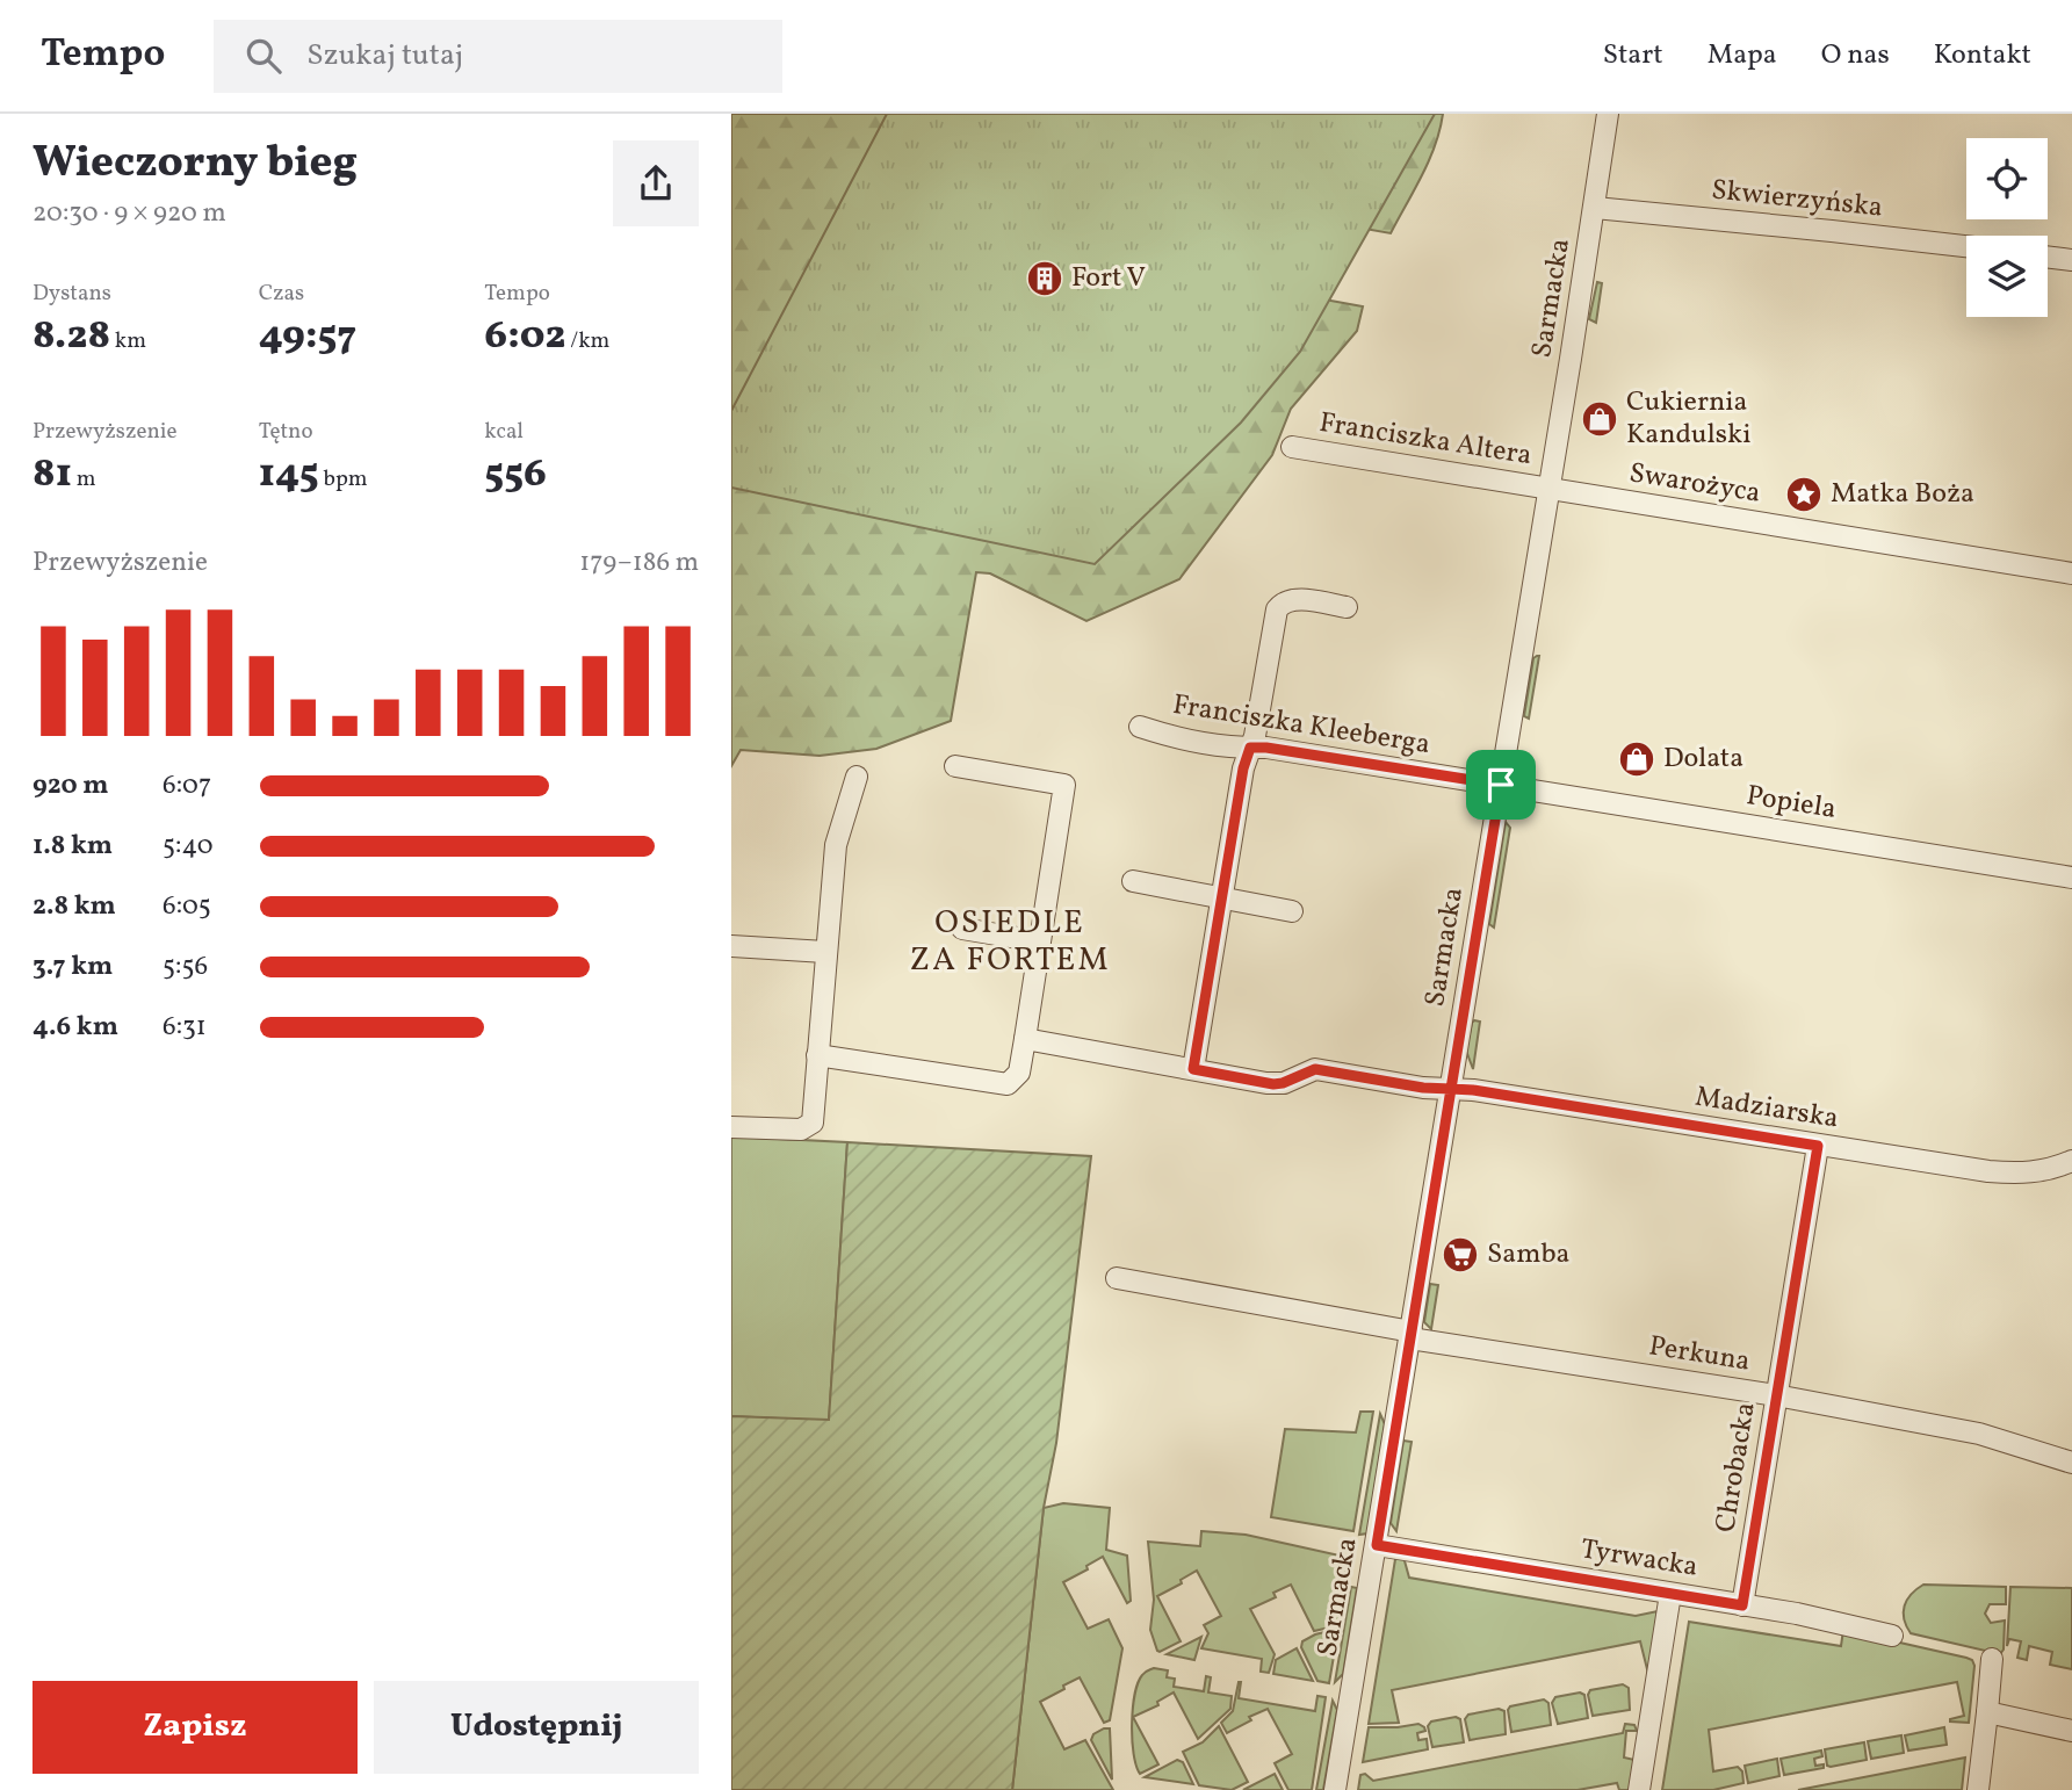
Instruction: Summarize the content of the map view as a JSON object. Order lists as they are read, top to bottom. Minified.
{"streets":{"street":["Skwierzyńska","Sarmacka","Franciszka Altera","Swarożyca","Franciszka Kleeberga","Popiela","Madziarska","Perkuna","Chrobacka","Tyrwacka"]},"crossings":[["Skwierzyńska","Sarmacka"],["Sarmacka","Franciszka Altera"],["Sarmacka","Swarożyca"],["Sarmacka","Franciszka Kleeberga"],["Sarmacka","Popiela"],["Sarmacka","Madziarska"],["Sarmacka","Perkuna"],["Sarmacka","Tyrwacka"],["Franciszka Altera","Swarożyca"],["Franciszka Kleeberga","Popiela"],["Madziarska","Chrobacka"],["Perkuna","Chrobacka"],["Chrobacka","Tyrwacka"]],"districts":["OSIEDLE ZA FORTEM"],"places":{"building":["Fort V"],"shop":["Cukiernia Kandulski","Dolata"],"place":["Matka Boża"],"supermarket":["Samba"]},"page":{"header":"Tempo","search":"Szukaj tutaj","nav":["Start","Mapa","O nas","Kontakt"],"heading":["Wieczorny bieg","20:30 · 9 × 920 m"],"stats":[["Dystans","8.28 km"],["Czas","49:57"],["Tempo","6:02 /km"],["Przewyższenie","81 m"],["Tętno","145 bpm"],["kcal","556"]],"chart":["Przewyższenie","179–186 m"],"list":[{"name":"920 m","note":"6:07"},{"name":"1.8 km","note":"5:40"},{"name":"2.8 km","note":"6:05"},{"name":"3.7 km","note":"5:56"},{"name":"4.6 km","note":"6:31"}],"buttons":["Zapisz","Udostępnij"]}}
